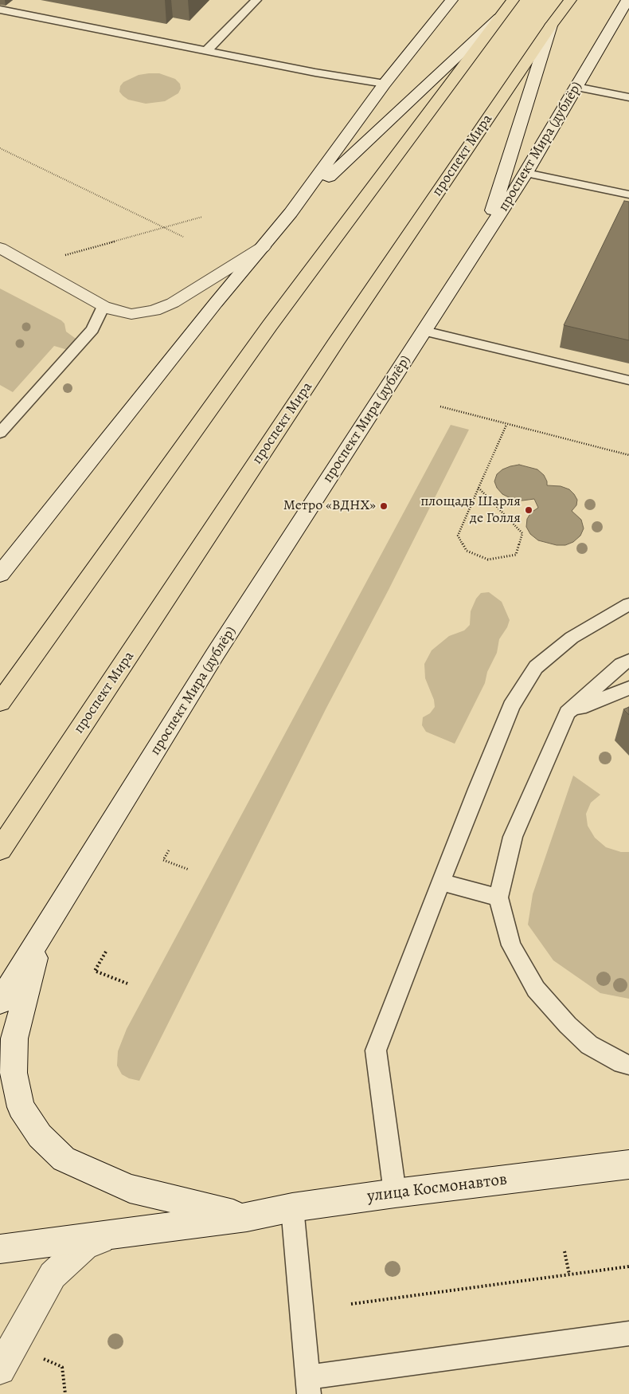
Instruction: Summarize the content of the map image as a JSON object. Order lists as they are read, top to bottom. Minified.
{"streets":{"main road":["проспект Мира (дублёр)","проспект Мира","улица Космонавтов"]},"places":["Метро «ВДНХ»","площадь Шарля де Голля"]}
